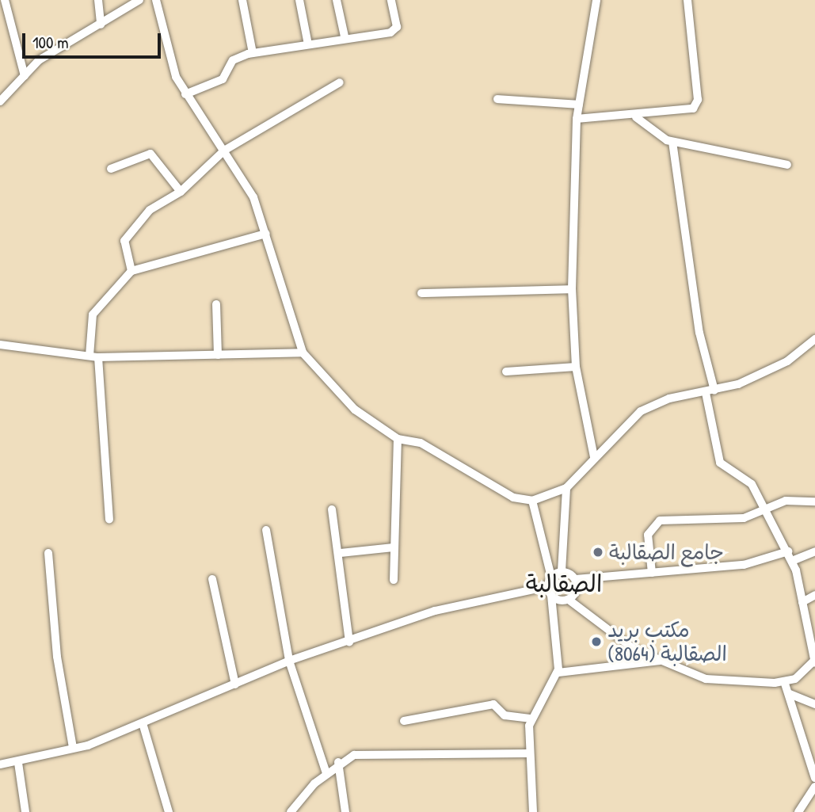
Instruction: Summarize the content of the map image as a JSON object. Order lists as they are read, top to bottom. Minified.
{"districts":["الصقالبة"],"places":["جامع الصقالبة","مكتب بريد الصقالبة (8064)"],"scale_bar":"100 m"}
